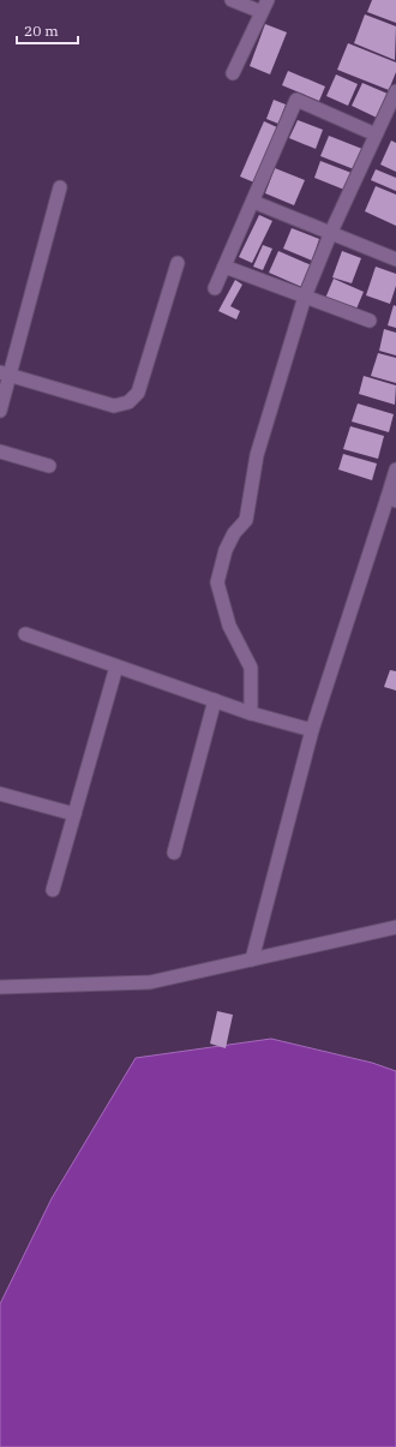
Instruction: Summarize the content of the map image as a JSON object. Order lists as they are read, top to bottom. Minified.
{"scale_bar":"20 m"}
